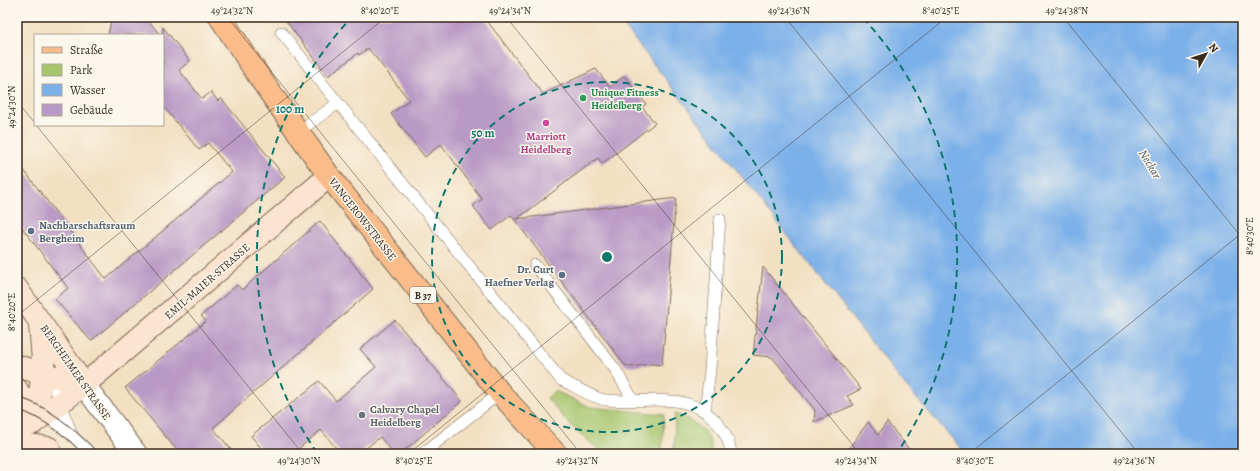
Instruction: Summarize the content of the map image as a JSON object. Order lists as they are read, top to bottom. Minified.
{"streets":{"main road":["VANGEROWSTRASSE","EMIL-MAIER-STRASSE","B 37","BERGHEIMER STRASSE"]},"crossings":[["VANGEROWSTRASSE","EMIL-MAIER-STRASSE"],["EMIL-MAIER-STRASSE","BERGHEIMER STRASSE"]],"water":["Neckar"],"places":["Unique Fitness Heidelberg","Marriott Heidelberg","Nachbarschaftsraum Bergheim","Dr. Curt Haefner Verlag","Calvary Chapel Heidelberg"],"legend":["Straße","Park","Wasser","Gebäude"],"north":"top right","coordinates":["49°24'32\"N","8°40'20\"E","49°24'34\"N","49°24'36\"N","8°40'25\"E","49°24'38\"N","49°24'30\"N","8°40'30\"E"],"rings":["100 m","50 m"]}
